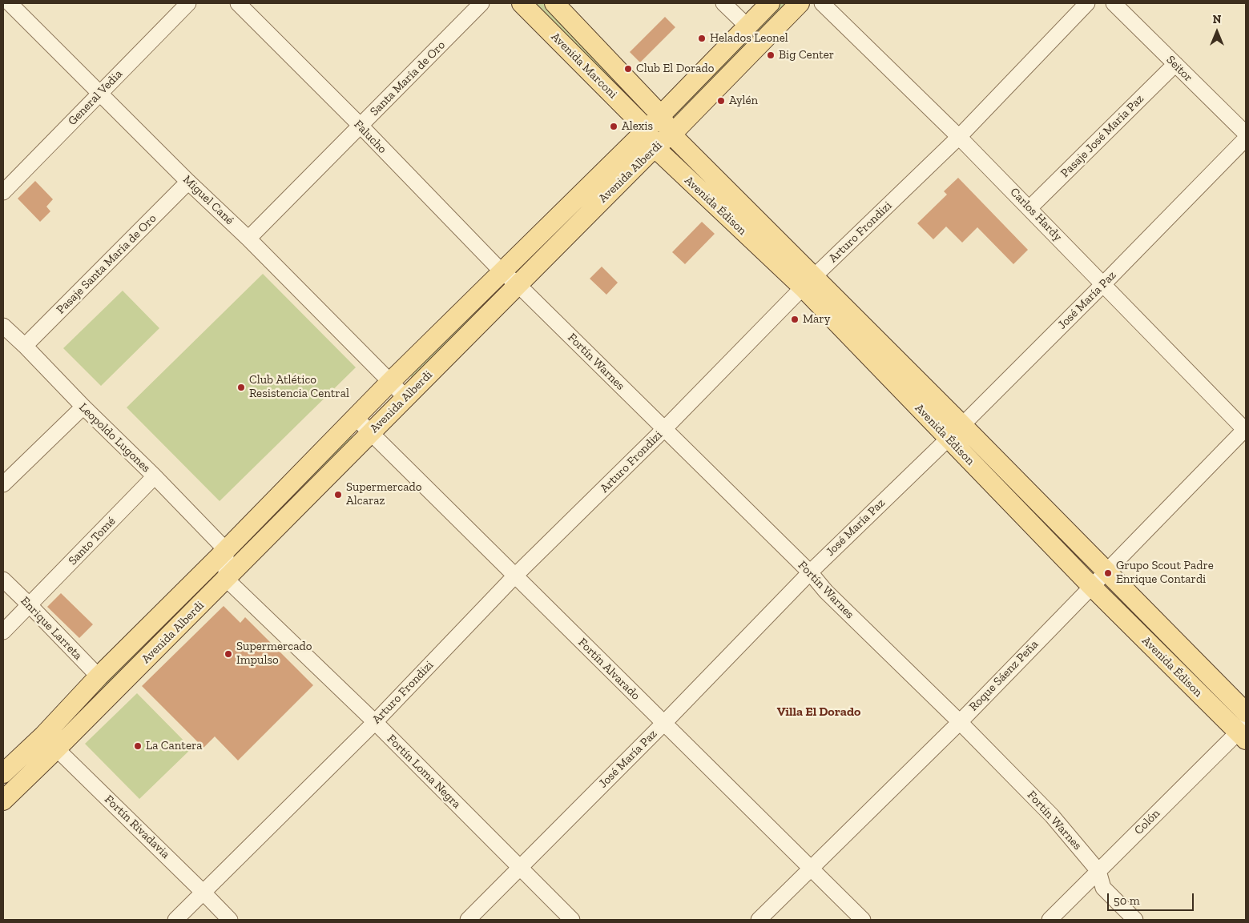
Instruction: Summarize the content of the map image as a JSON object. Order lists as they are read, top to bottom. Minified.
{"streets":{"main road":["Avenida Marconi","Avenida Alberdi","Avenida Édison"],"street":["Seitor","Santa María de Oro","General Vedia","Pasaje José María Paz","Falucho","Miguel Cané","Carlos Hardy","Arturo Frondizi","Pasaje Santa María de Oro","José María Paz","Fortín Warnes","Leopoldo Lugones","Santo Tomé","Enrique Larreta","Fortín Alvarado","Roque Sáenz Peña","Fortín Loma Negra","Colón","Fortín Rivadavia"]},"crossings":[["Avenida Marconi","Avenida Alberdi"],["Avenida Marconi","Avenida Édison"],["Seitor","Pasaje José María Paz"],["Santa María de Oro","Falucho"],["Santa María de Oro","Miguel Cané"],["General Vedia","Miguel Cané"],["Pasaje José María Paz","Carlos Hardy"],["Falucho","Avenida Alberdi"],["Falucho","Fortín Warnes"],["Avenida Alberdi","Miguel Cané"],["Avenida Alberdi","Avenida Édison"],["Avenida Alberdi","Fortín Warnes"],["Avenida Alberdi","Leopoldo Lugones"],["Avenida Alberdi","Enrique Larreta"],["Avenida Alberdi","Fortín Alvarado"],["Avenida Alberdi","Fortín Loma Negra"],["Avenida Alberdi","Fortín Rivadavia"],["Miguel Cané","Pasaje Santa María de Oro"],["Avenida Édison","Arturo Frondizi"],["Avenida Édison","José María Paz"],["Avenida Édison","Roque Sáenz Peña"],["Avenida Édison","Colón"],["Carlos Hardy","Arturo Frondizi"],["Carlos Hardy","José María Paz"],["Carlos Hardy","Roque Sáenz Peña"],["Arturo Frondizi","Fortín Warnes"],["Arturo Frondizi","Fortín Alvarado"],["Arturo Frondizi","Fortín Loma Negra"],["Arturo Frondizi","Fortín Rivadavia"],["Pasaje Santa María de Oro","Leopoldo Lugones"],["José María Paz","Fortín Warnes"],["José María Paz","Fortín Alvarado"],["José María Paz","Fortín Loma Negra"],["Fortín Warnes","Roque Sáenz Peña"],["Fortín Warnes","Colón"],["Leopoldo Lugones","Santo Tomé"],["Santo Tomé","Enrique Larreta"],["Fortín Alvarado","Roque Sáenz Peña"]],"districts":["Villa El Dorado"],"places":["Helados Leonel","Big Center","Club El Dorado","Aylén","Alexis","Mary","Club Atlético Resistencia Central","Supermercado Alcaraz","Grupo Scout Padre Enrique Contardi","Supermercado Impulso","La Cantera"],"scale_bar":"50 m","north":"top"}
